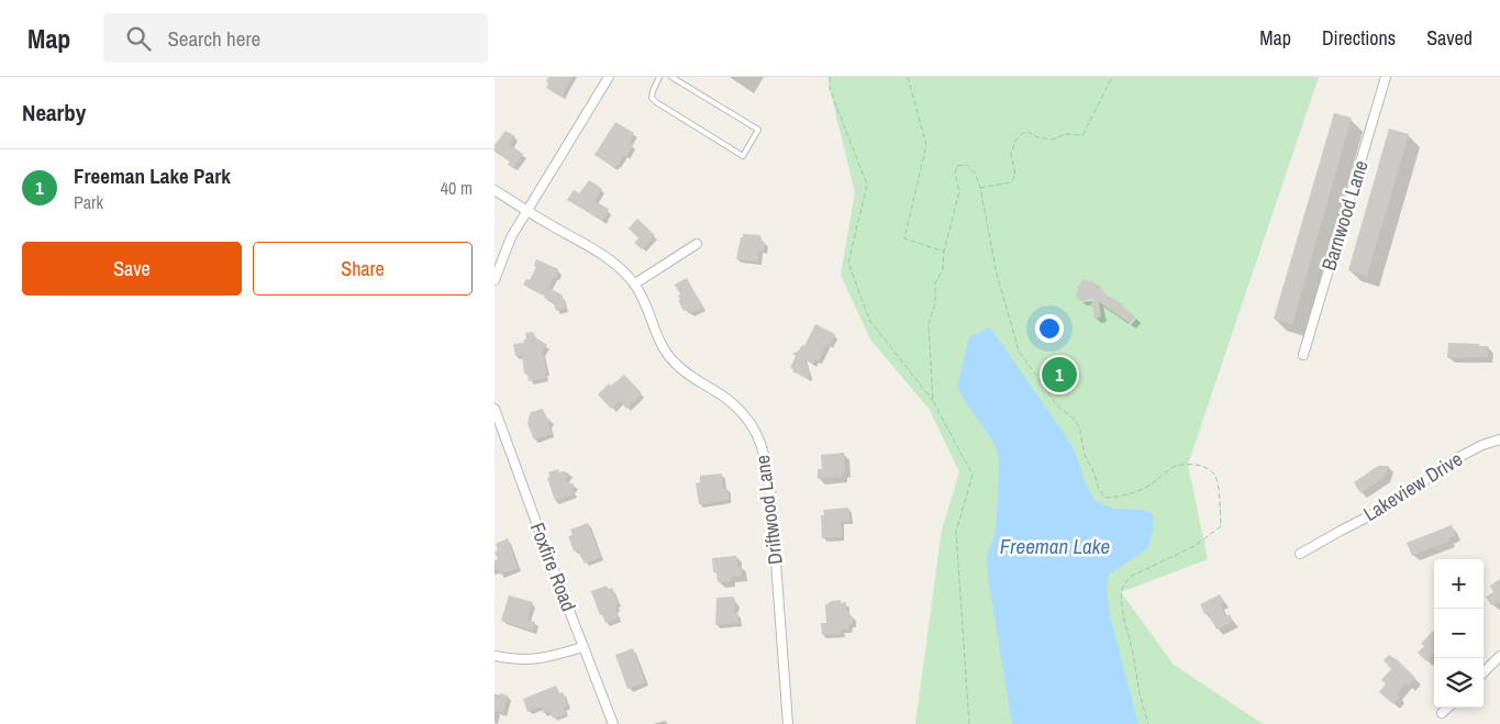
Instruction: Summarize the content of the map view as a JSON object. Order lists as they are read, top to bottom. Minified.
{"streets":{"street":["Barnwood Lane","Lakeview Drive","Driftwood Lane","Foxfire Road"]},"water":["Freeman Lake"],"page":{"header":"Map","search":"Search here","nav":["Map","Directions","Saved"],"heading":"Nearby","list":[{"mark":"1","name":"Freeman Lake Park","note":"Park","value":"40 m"}],"buttons":["Save","Share"],"pins":"1","map_buttons":["+","−"]}}
